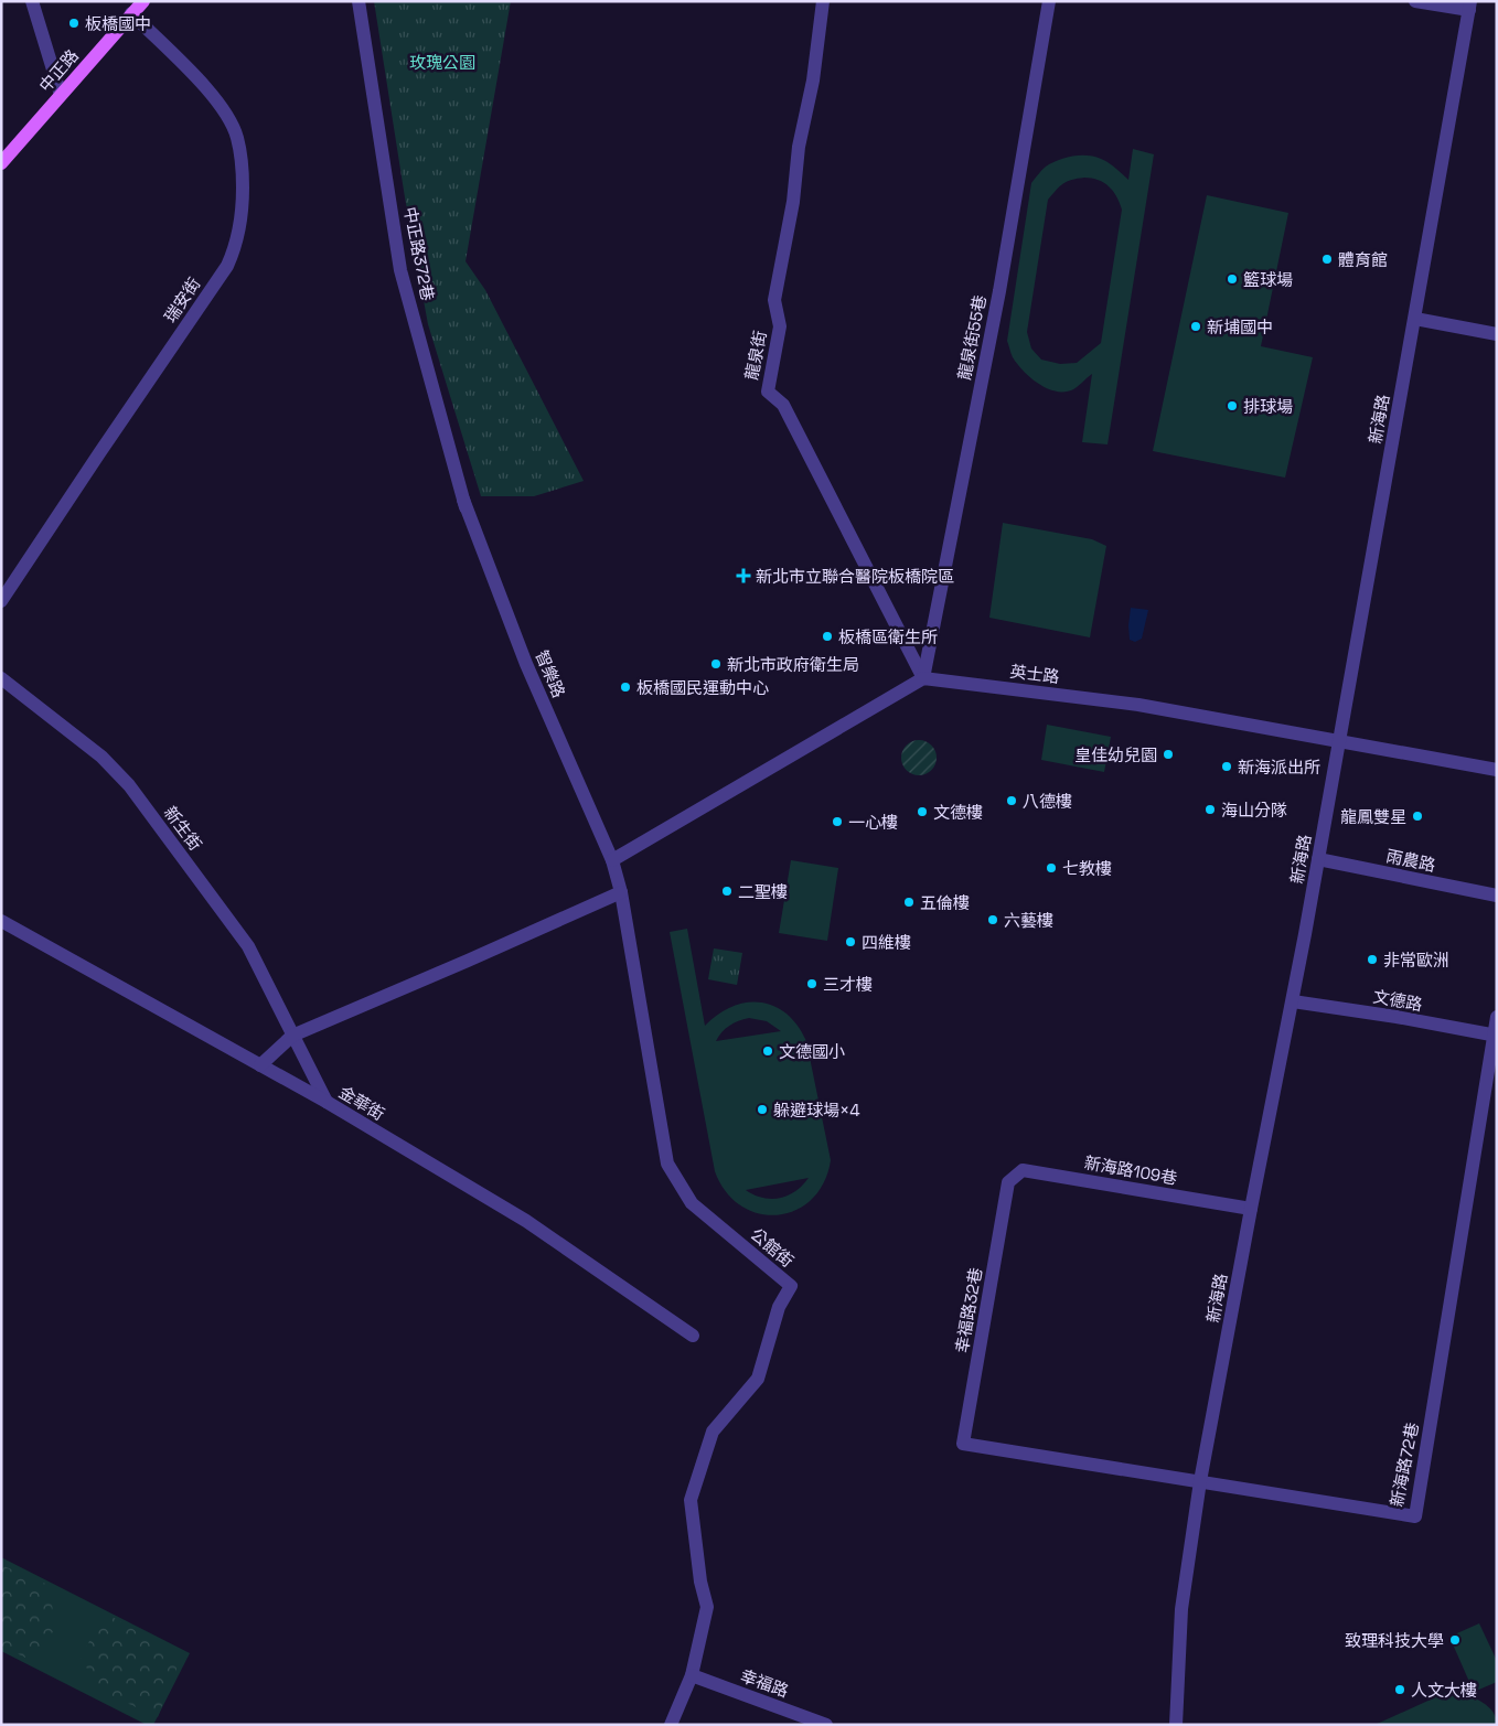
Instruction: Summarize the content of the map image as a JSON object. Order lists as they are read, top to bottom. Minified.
{"streets":{"main road":["中正路"],"street":["中正路372巷","瑞安街","龍泉街55巷","龍泉街","新海路","智樂路","英士路","新生街","雨農路","文德路","金華街","新海路109巷","公館街","幸福路32巷","新海路72巷","幸福路"]},"crossings":[["中正路","瑞安街"],["中正路372巷","智樂路"],["龍泉街55巷","龍泉街"],["龍泉街55巷","英士路"],["龍泉街","英士路"],["新海路","英士路"],["新海路","雨農路"],["新海路","文德路"],["新海路","新海路109巷"],["新海路","新海路72巷"],["智樂路","公館街"],["新生街","金華街"],["文德路","新海路72巷"],["新海路109巷","幸福路32巷"],["公館街","幸福路"],["幸福路32巷","新海路72巷"]],"parks":["玫瑰公園"],"places":{"other":["板橋國中","體育館","籃球場","新埔國中","排球場","板橋區衛生所","新北市政府衛生局","板橋國民運動中心","皇佳幼兒園","新海派出所","八德樓","海山分隊","文德樓","龍鳳雙星","一心樓","七教樓","二聖樓","五倫樓","六藝樓","四維樓","非常歐洲","三才樓","文德國小","躲避球場×4","致理科技大學","人文大樓"],"health":["新北市立聯合醫院板橋院區"]}}
